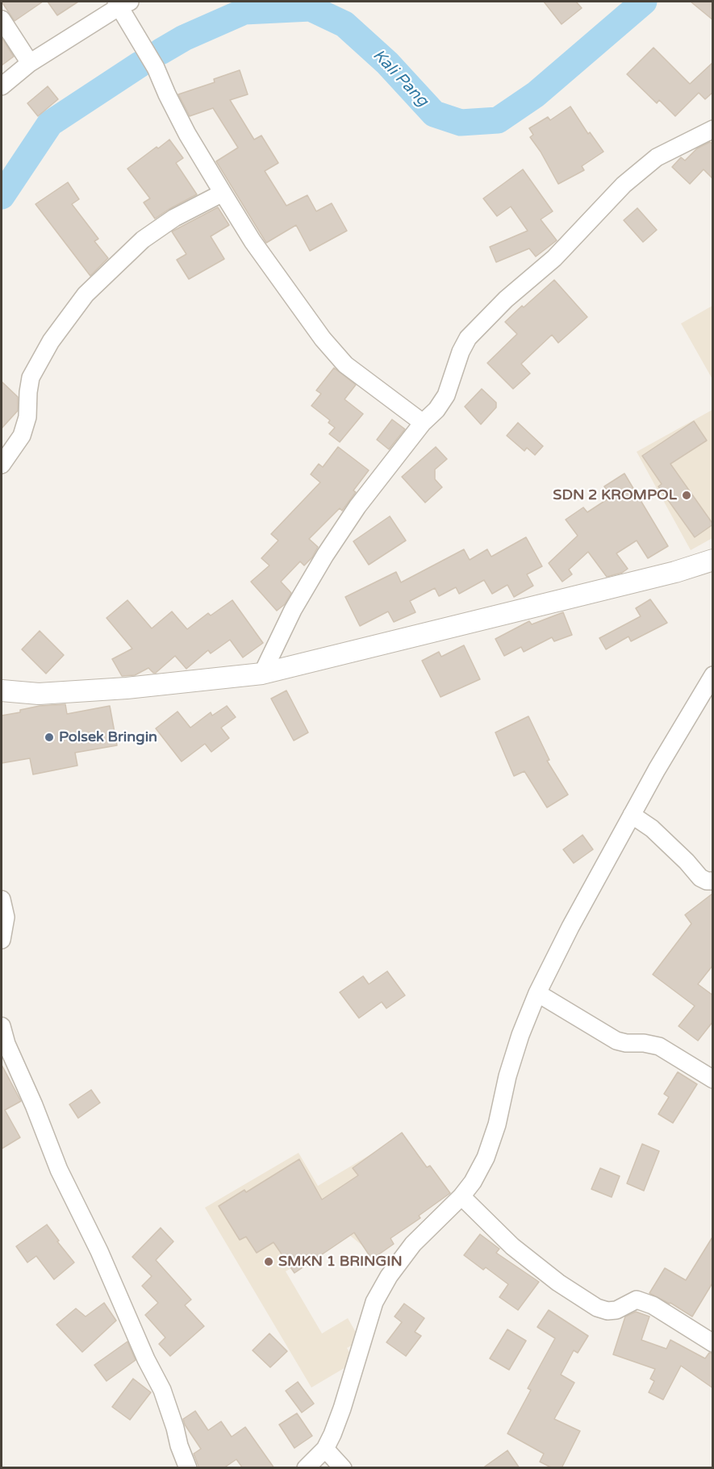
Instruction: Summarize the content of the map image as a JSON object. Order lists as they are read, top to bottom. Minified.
{"water":["Kali Pang"],"places":["SDN 2 KROMPOL","Polsek Bringin","SMKN 1 BRINGIN"]}
